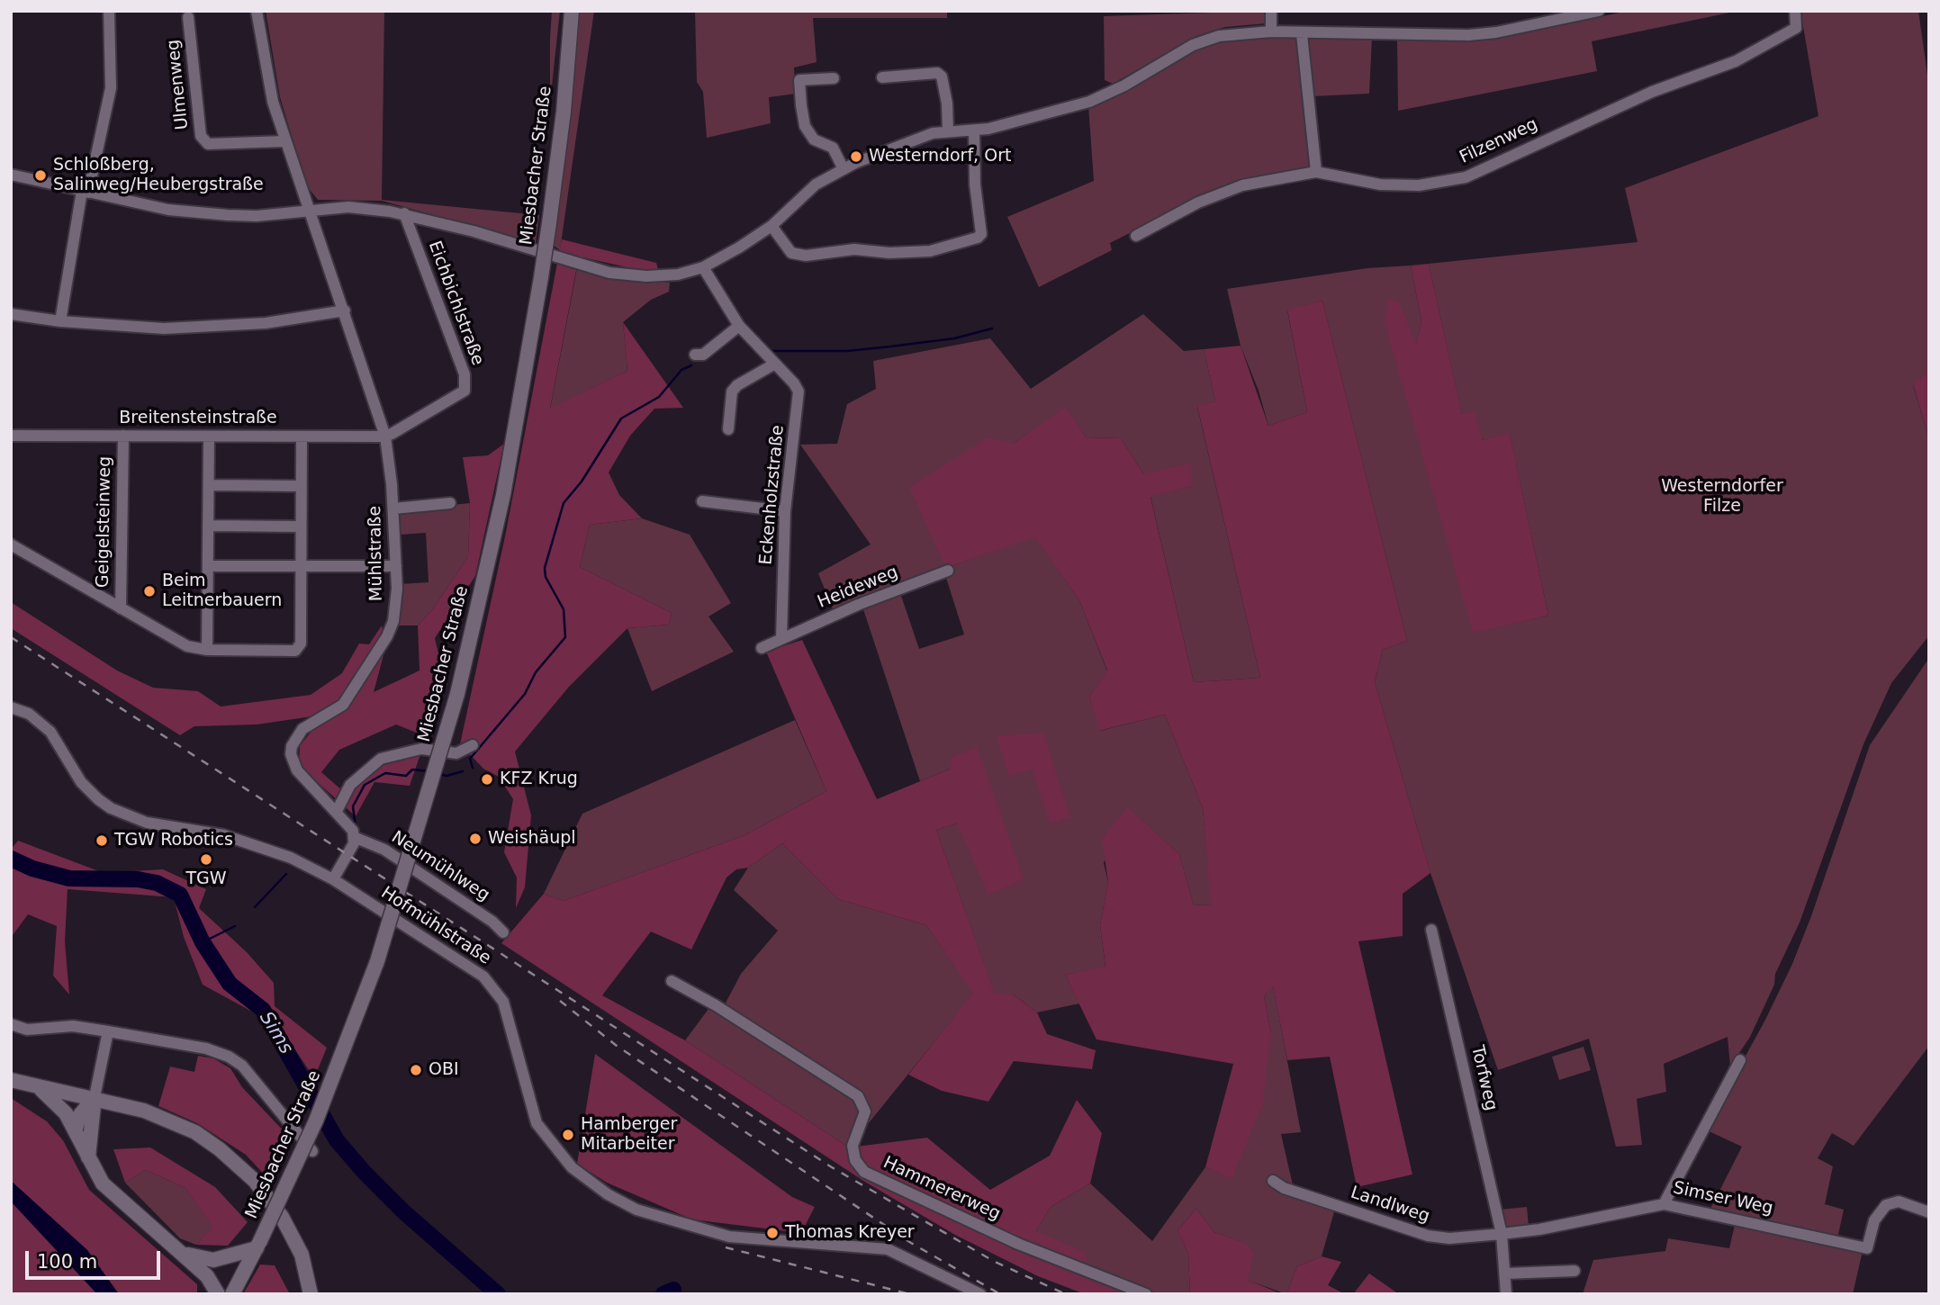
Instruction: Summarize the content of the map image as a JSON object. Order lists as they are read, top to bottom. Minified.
{"streets":{"main road":["Miesbacher Straße"],"street":["Ulmenweg","Filzenweg","Eichbichlstraße","Breitensteinstraße","Eckenholzstraße","Geigelsteinweg","Mühlstraße","Heideweg","Neumühlweg","Hofmühlstraße","Torfweg","Hammererweg","Simser Weg","Landlweg"]},"crossings":[["Ulmenweg","Mühlstraße"],["Eichbichlstraße","Breitensteinstraße"],["Eichbichlstraße","Mühlstraße"],["Breitensteinstraße","Geigelsteinweg"],["Breitensteinstraße","Mühlstraße"],["Eckenholzstraße","Heideweg"],["Mühlstraße","Neumühlweg"],["Torfweg","Simser Weg"],["Torfweg","Landlweg"],["Simser Weg","Landlweg"]],"water":["Sims"],"parks":["Westerndorfer Filze"],"places":["Westerndorf, Ort","Schloßberg, Salinweg/Heubergstraße","Beim Leitnerbauern","KFZ Krug","Weishäupl","TGW Robotics","TGW","OBI","Hamberger Mitarbeiter","Thomas Kreyer"],"scale_bar":"100 m"}
